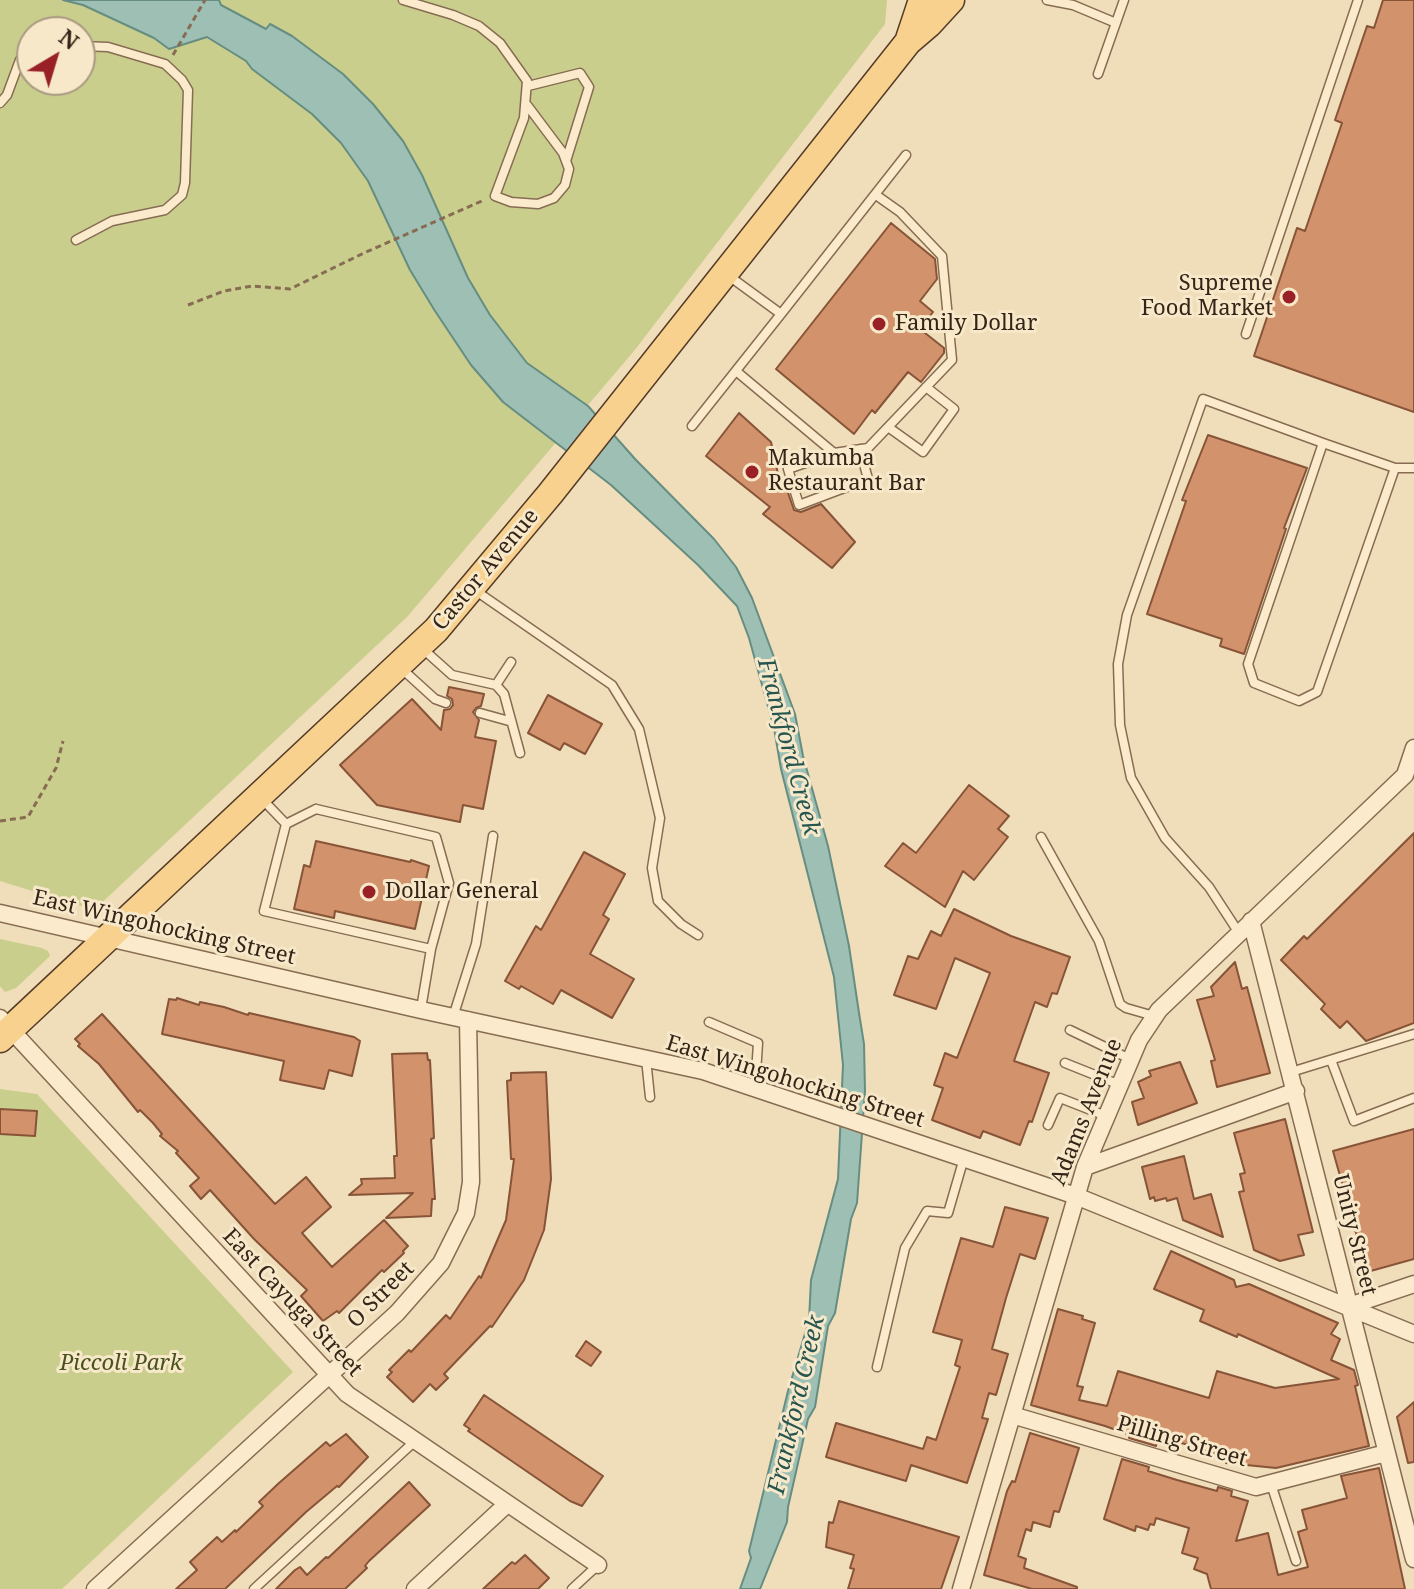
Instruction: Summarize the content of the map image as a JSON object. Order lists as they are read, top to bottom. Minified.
{"streets":{"main road":["Castor Avenue"],"street":["East Wingohocking Street","Adams Avenue","Unity Street","O Street","East Cayuga Street","Pilling Street"]},"crossings":[["Castor Avenue","East Wingohocking Street"],["Castor Avenue","East Cayuga Street"],["East Wingohocking Street","Adams Avenue"],["East Wingohocking Street","Unity Street"],["East Wingohocking Street","O Street"],["Adams Avenue","Unity Street"],["Adams Avenue","Pilling Street"],["Unity Street","Pilling Street"],["O Street","East Cayuga Street"]],"water":["Frankford Creek"],"parks":["Piccoli Park"],"places":["Supreme Food Market","Family Dollar","Makumba Restaurant Bar","Dollar General"],"north":"top right"}
